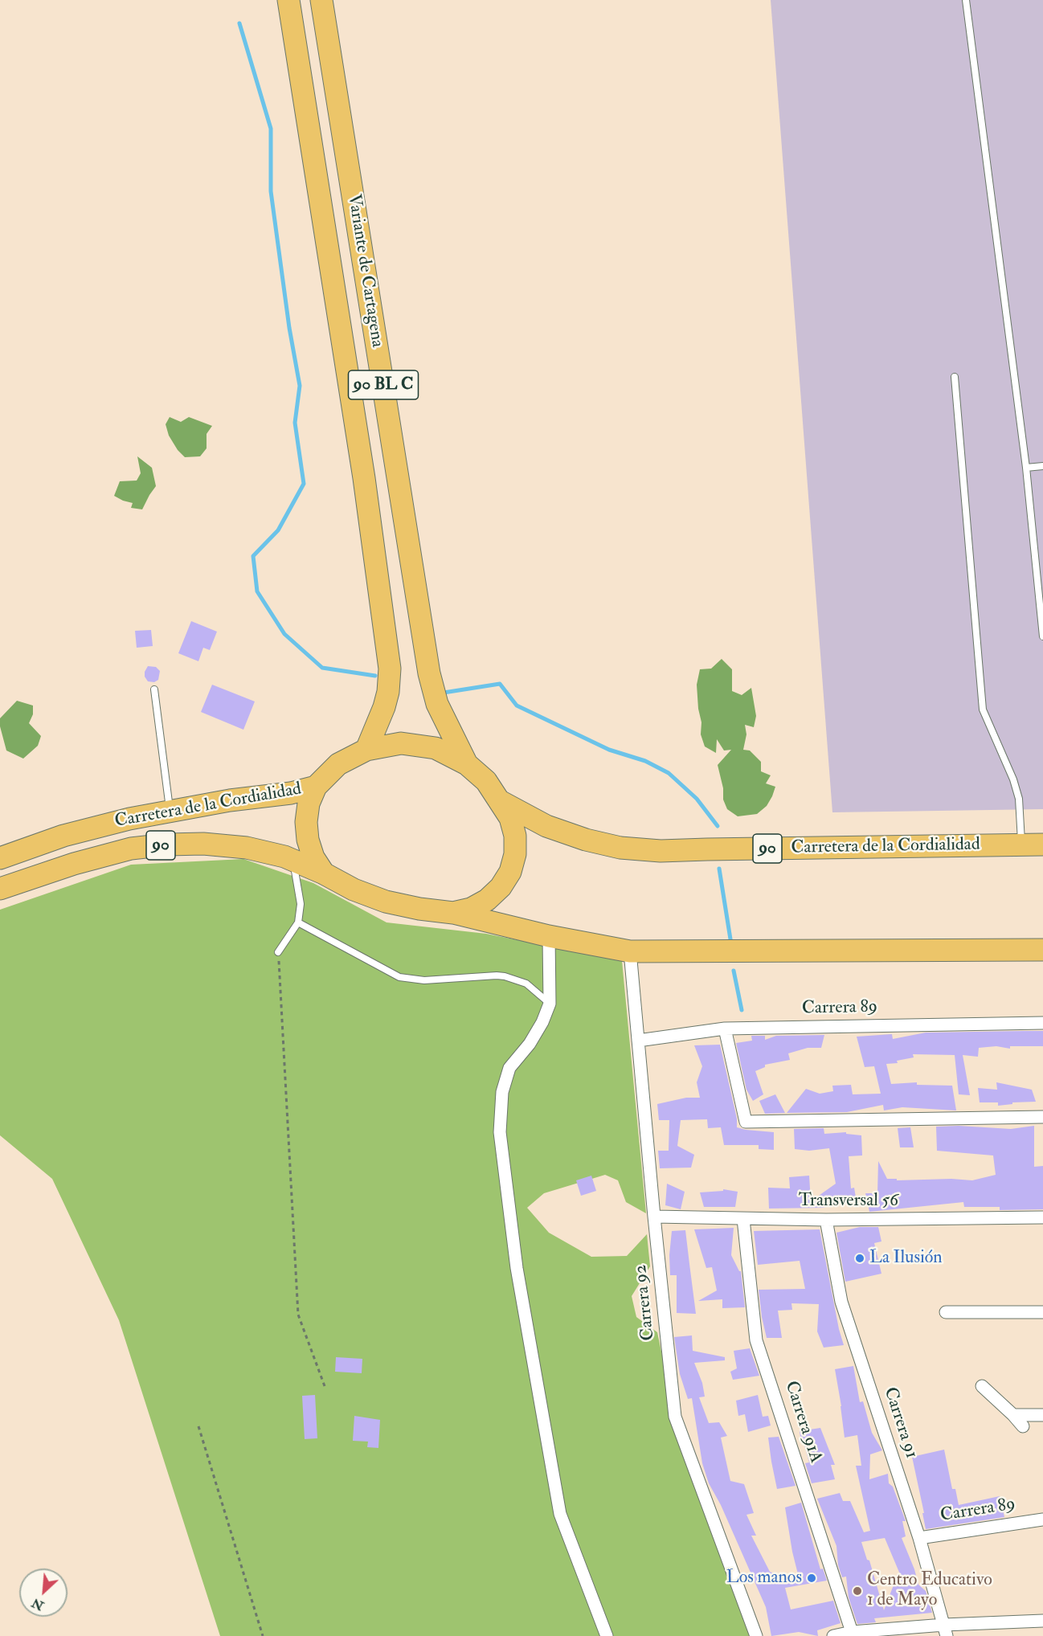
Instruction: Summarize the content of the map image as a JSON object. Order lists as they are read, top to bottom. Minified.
{"streets":{"highway":["Variante de Cartagena","90 BL C","Carretera de la Cordialidad","90"],"street":["Carrera 89","Transversal 56","Carrera 92","Carrera 91A","Carrera 91"]},"crossings":[["Variante de Cartagena","Carretera de la Cordialidad"],["Carretera de la Cordialidad","Carrera 92"],["Carrera 89","Carrera 92"],["Carrera 89","Carrera 91"],["Transversal 56","Carrera 92"],["Transversal 56","Carrera 91A"],["Transversal 56","Carrera 91"]],"places":["La Ilusión","Los manos","Centro Educativo 1 de Mayo"],"north":"bottom left"}
